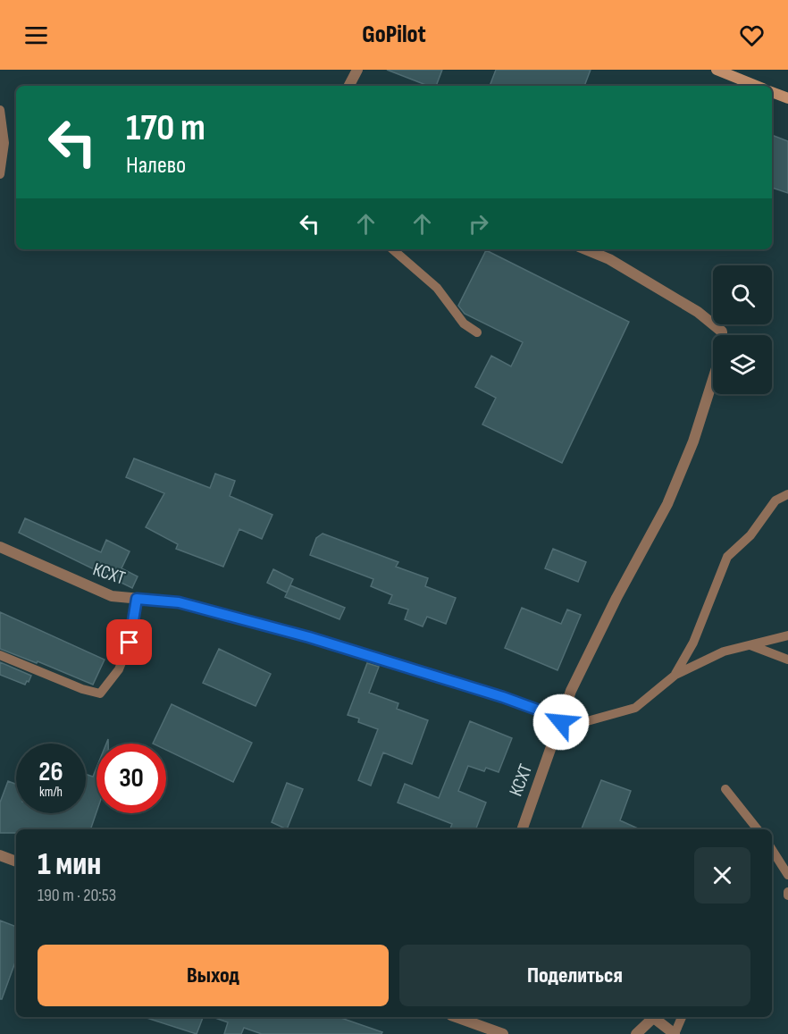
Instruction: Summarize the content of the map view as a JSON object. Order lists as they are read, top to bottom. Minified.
{"streets":{"street":["КСХТ"]},"page":{"header":"GoPilot","turn":["170 m","Налево"],"speed":"26 km/h","limit":"30","heading":["1 мин","190 m · 20:53"],"buttons":["Выход","Поделиться"]}}
